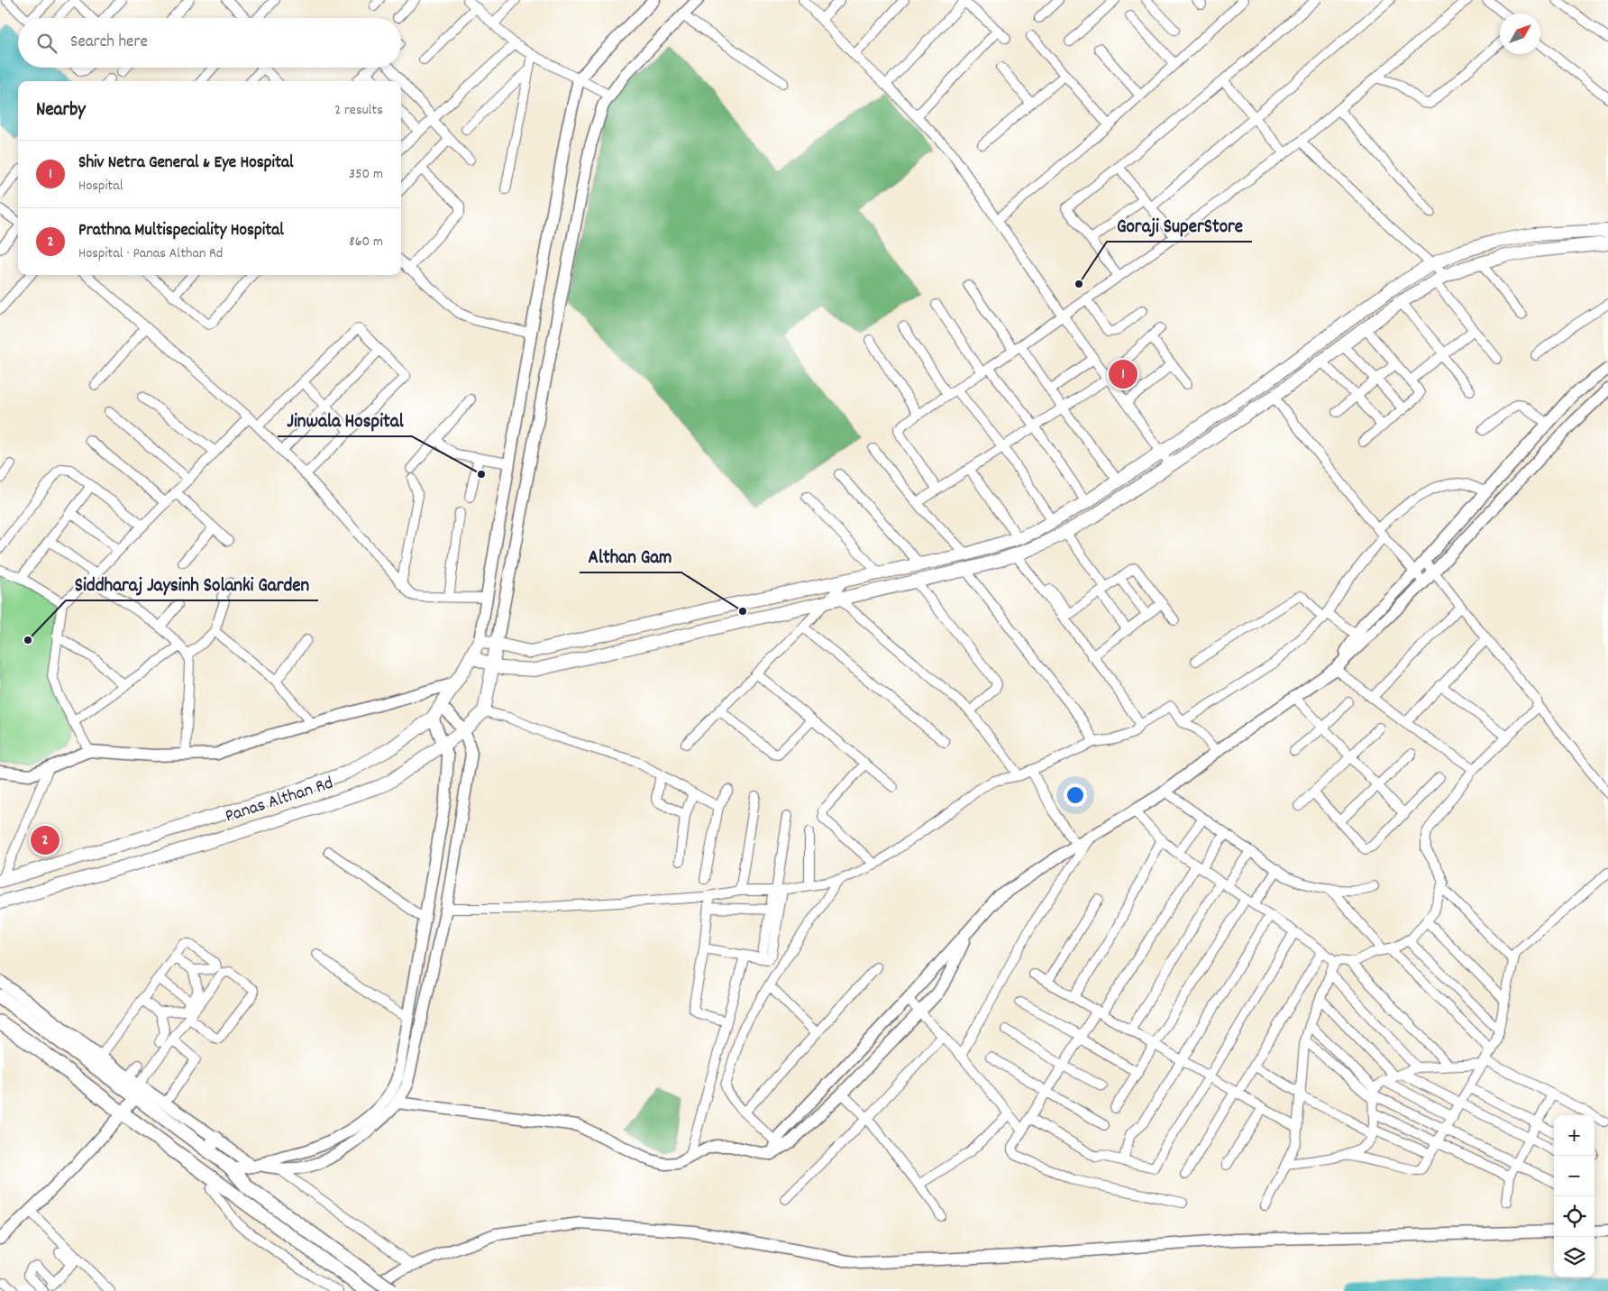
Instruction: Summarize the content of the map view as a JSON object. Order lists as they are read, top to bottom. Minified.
{"streets":{"main road":["Panas Althan Rd"]},"places":["Goraji SuperStore","Jinwala Hospital","Althan Gam","Siddharaj Jaysinh Solanki Garden"],"north":"top right","page":{"search":"Search here","heading":["Nearby","2 results"],"list":[{"mark":"1","name":"Shiv Netra General & Eye Hospital","note":"Hospital","value":"350 m"},{"mark":"2","name":"Prathna Multispeciality Hospital","note":"Hospital · Panas Althan Rd","value":"860 m"}],"pins":["1","2"],"map_buttons":["+","−"]}}
